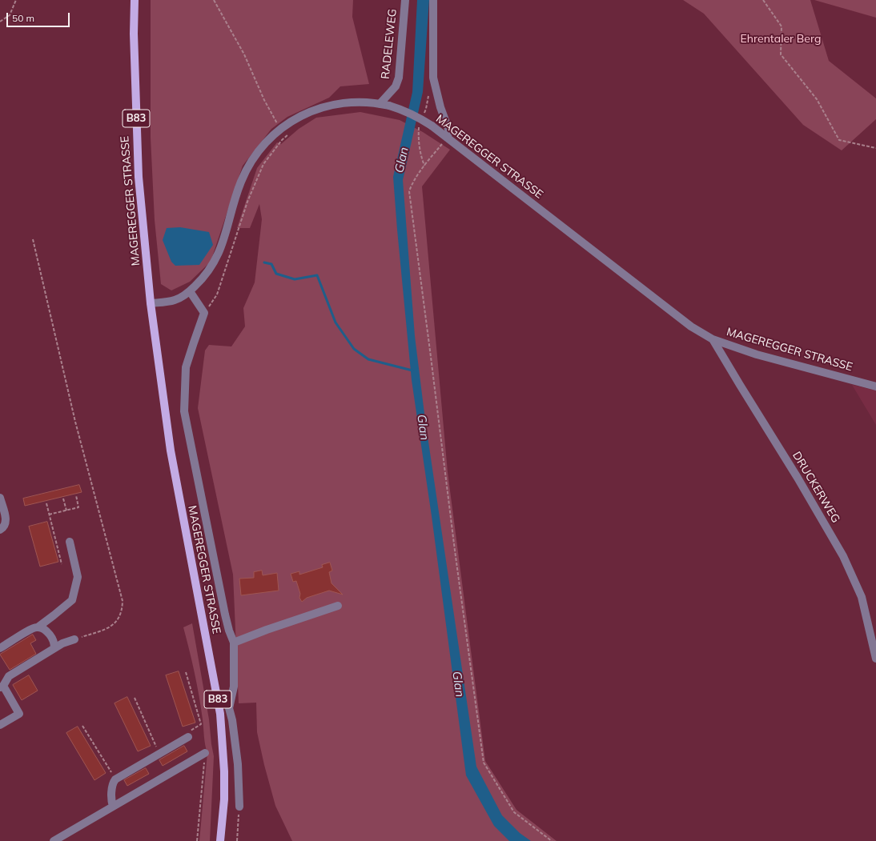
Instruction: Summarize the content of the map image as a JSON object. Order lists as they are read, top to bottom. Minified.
{"streets":{"main road":["B83","MAGEREGGER STRASSE"],"street":["RADELEWEG","DRUCKERWEG"]},"crossings":[["RADELEWEG","MAGEREGGER STRASSE"],["MAGEREGGER STRASSE","DRUCKERWEG"]],"water":["Glan"],"parks":["Ehrentaler Berg"],"scale_bar":"50 m"}
